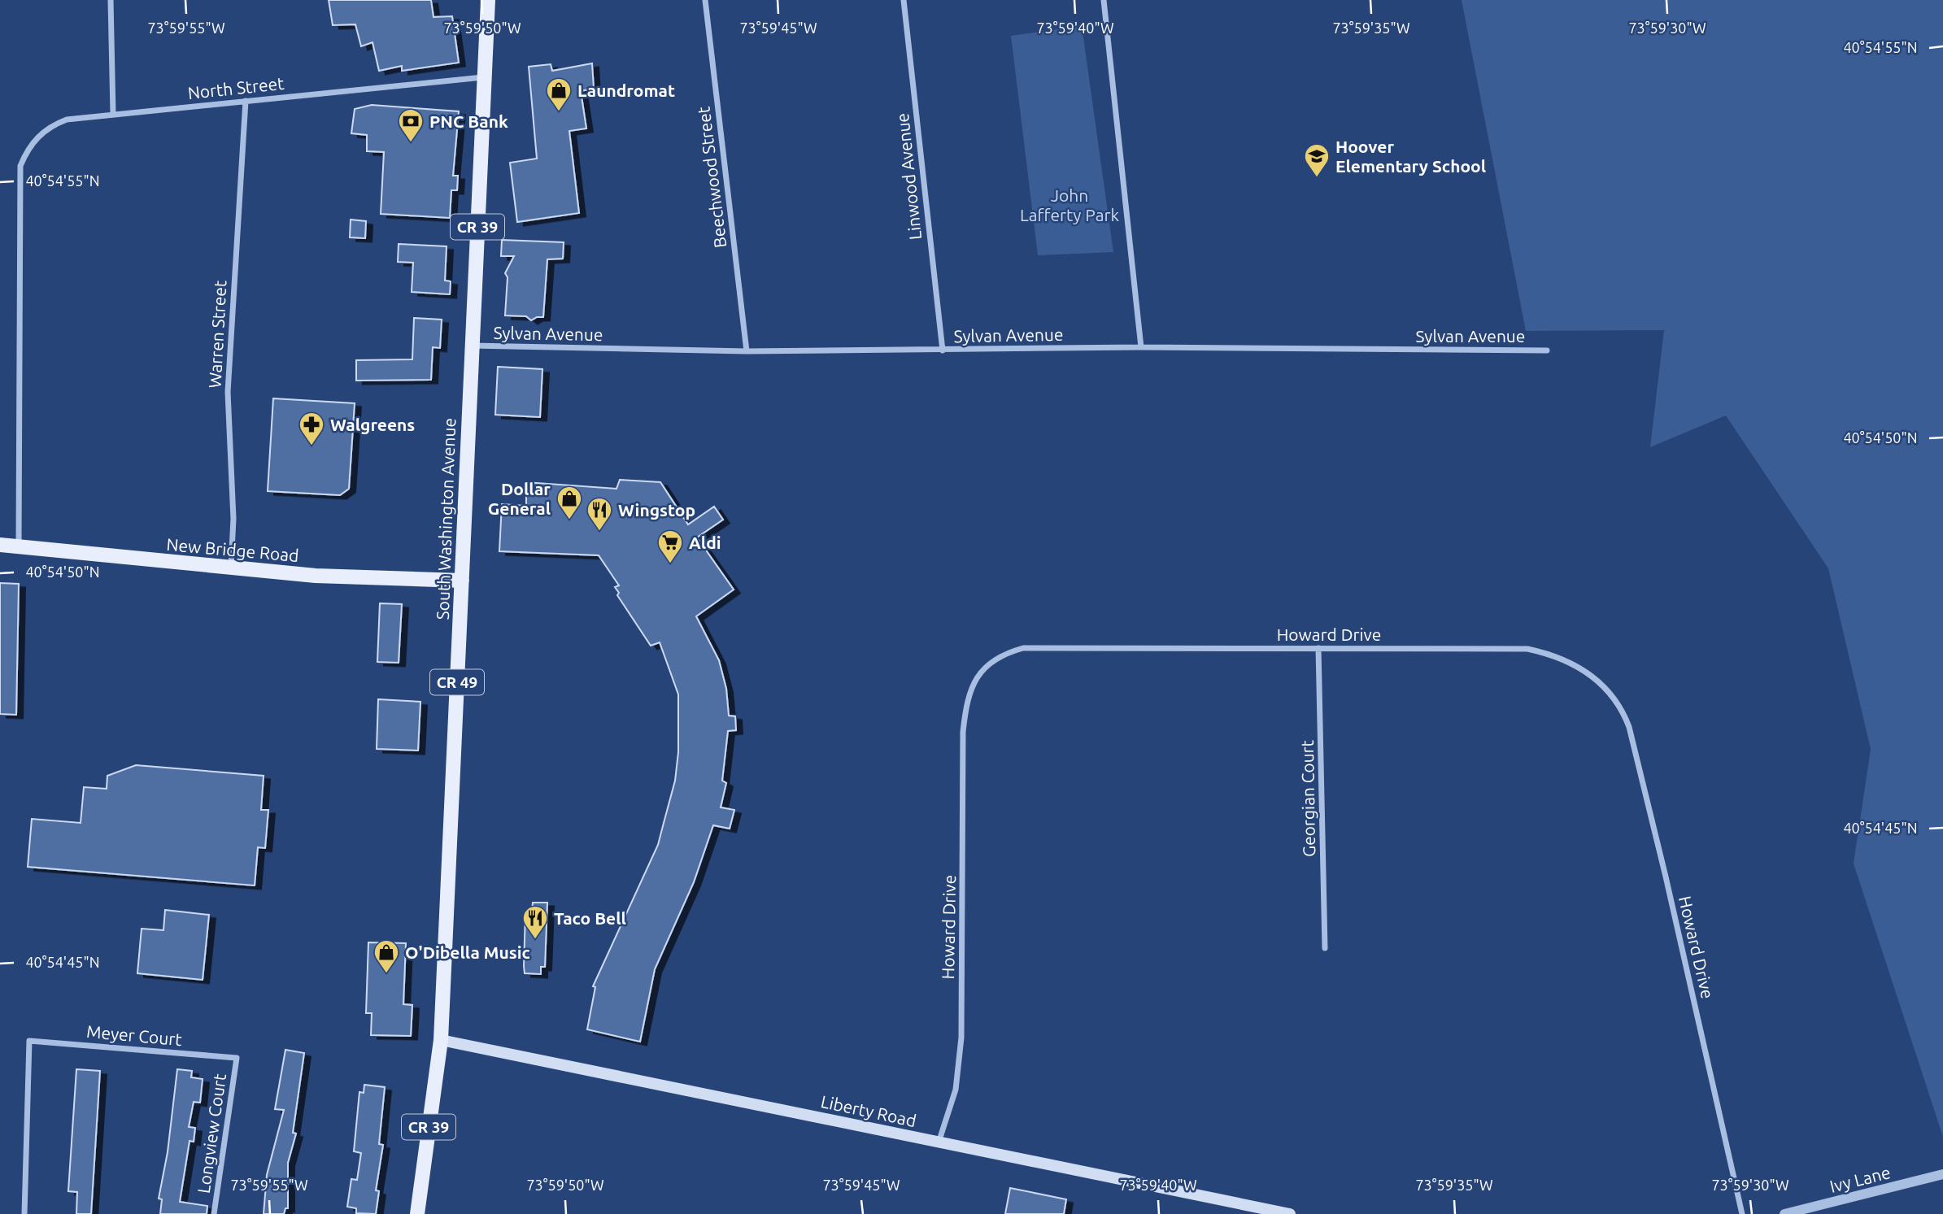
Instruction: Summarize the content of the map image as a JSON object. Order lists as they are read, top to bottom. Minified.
{"streets":{"main road":["CR 39","South Washington Avenue","New Bridge Road","CR 49","Liberty Road"],"street":["North Street","Linwood Avenue","Beechwood Street","Sylvan Avenue","Warren Street","Howard Drive","Georgian Court","Meyer Court","Longview Court","Ivy Lane"]},"crossings":[["North Street","Warren Street"],["North Street","South Washington Avenue"],["North Street","New Bridge Road"],["Linwood Avenue","Sylvan Avenue"],["Beechwood Street","Sylvan Avenue"],["CR 39","South Washington Avenue"],["CR 39","Liberty Road"],["Sylvan Avenue","South Washington Avenue"],["Warren Street","New Bridge Road"],["South Washington Avenue","New Bridge Road"],["South Washington Avenue","Liberty Road"],["Howard Drive","Georgian Court"],["Howard Drive","Liberty Road"],["Meyer Court","Longview Court"]],"parks":["John Lafferty Park"],"places":{"shop":["Laundromat","Dollar General","O'Dibella Music"],"bank":["PNC Bank"],"school or university":["Hoover Elementary School"],"pharmacy":["Walgreens"],"restaurant":["Wingstop","Taco Bell"],"supermarket":["Aldi"]},"coordinates":["73°59'55\"W","73°59'50\"W","73°59'45\"W","73°59'40\"W","73°59'35\"W","73°59'30\"W","40°54'55\"N","40°54'50\"N","40°54'45\"N"]}
